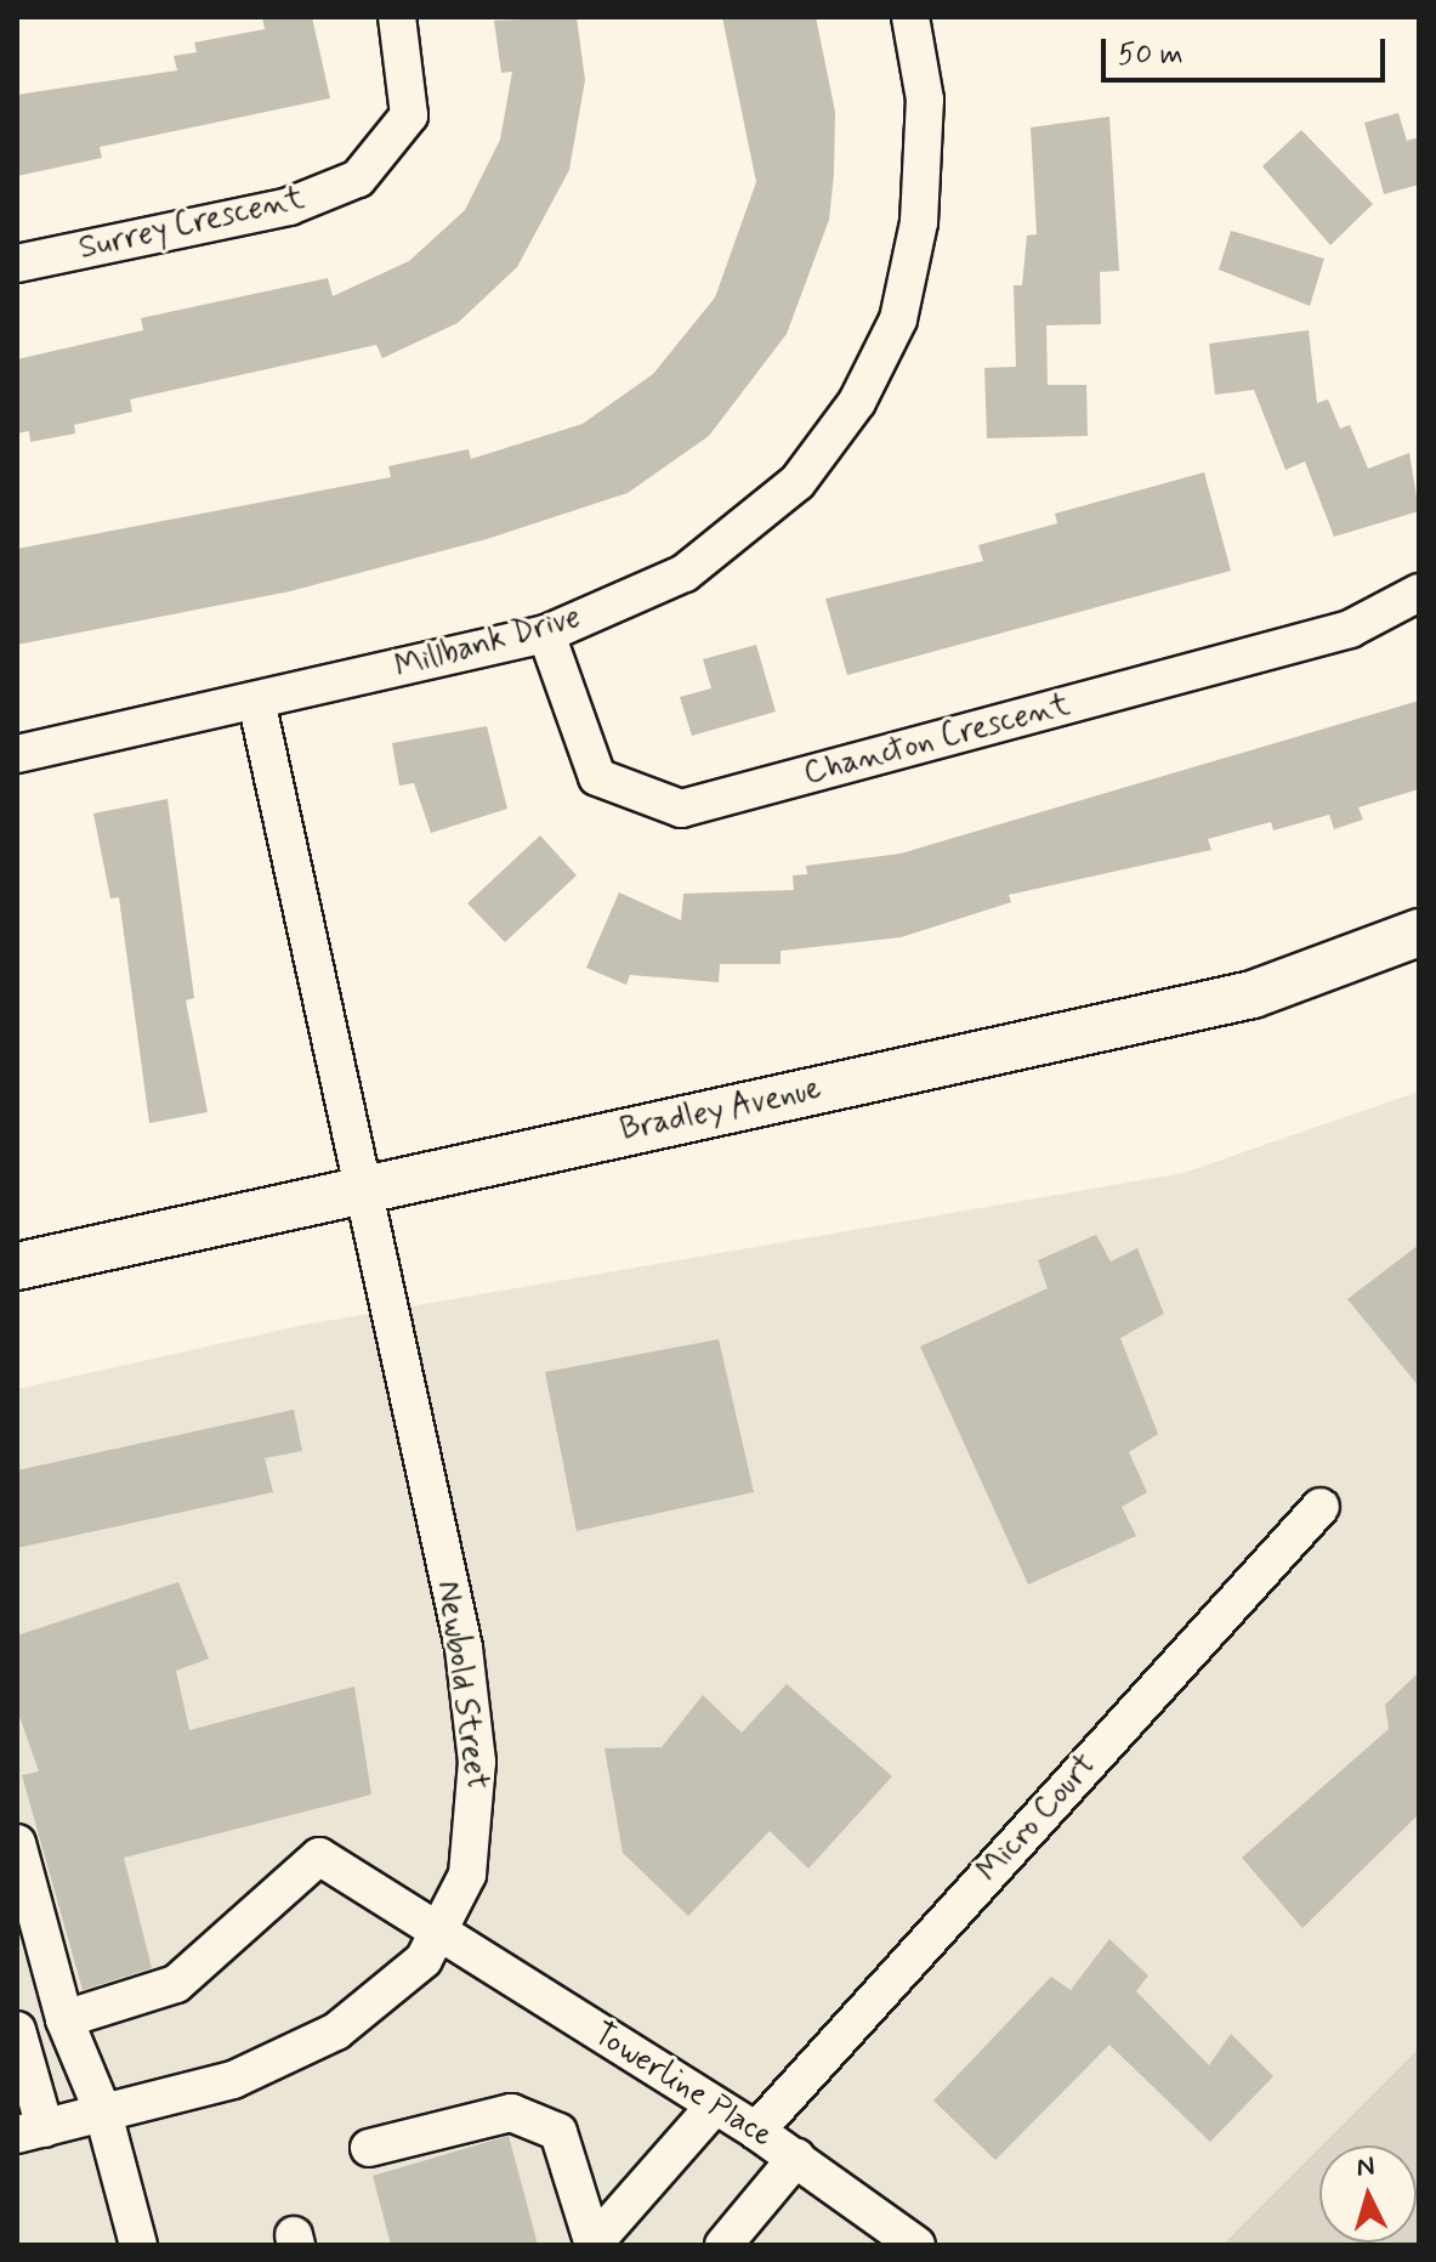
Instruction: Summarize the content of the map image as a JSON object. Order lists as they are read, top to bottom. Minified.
{"streets":{"main road":["Bradley Avenue"],"street":["Surrey Crescent","Millbank Drive","Chancton Crescent","Newbold Street","Micro Court","Towerline Place"]},"crossings":[["Millbank Drive","Chancton Crescent"],["Bradley Avenue","Newbold Street"],["Newbold Street","Towerline Place"],["Micro Court","Towerline Place"]],"scale_bar":"50 m","north":"top"}
